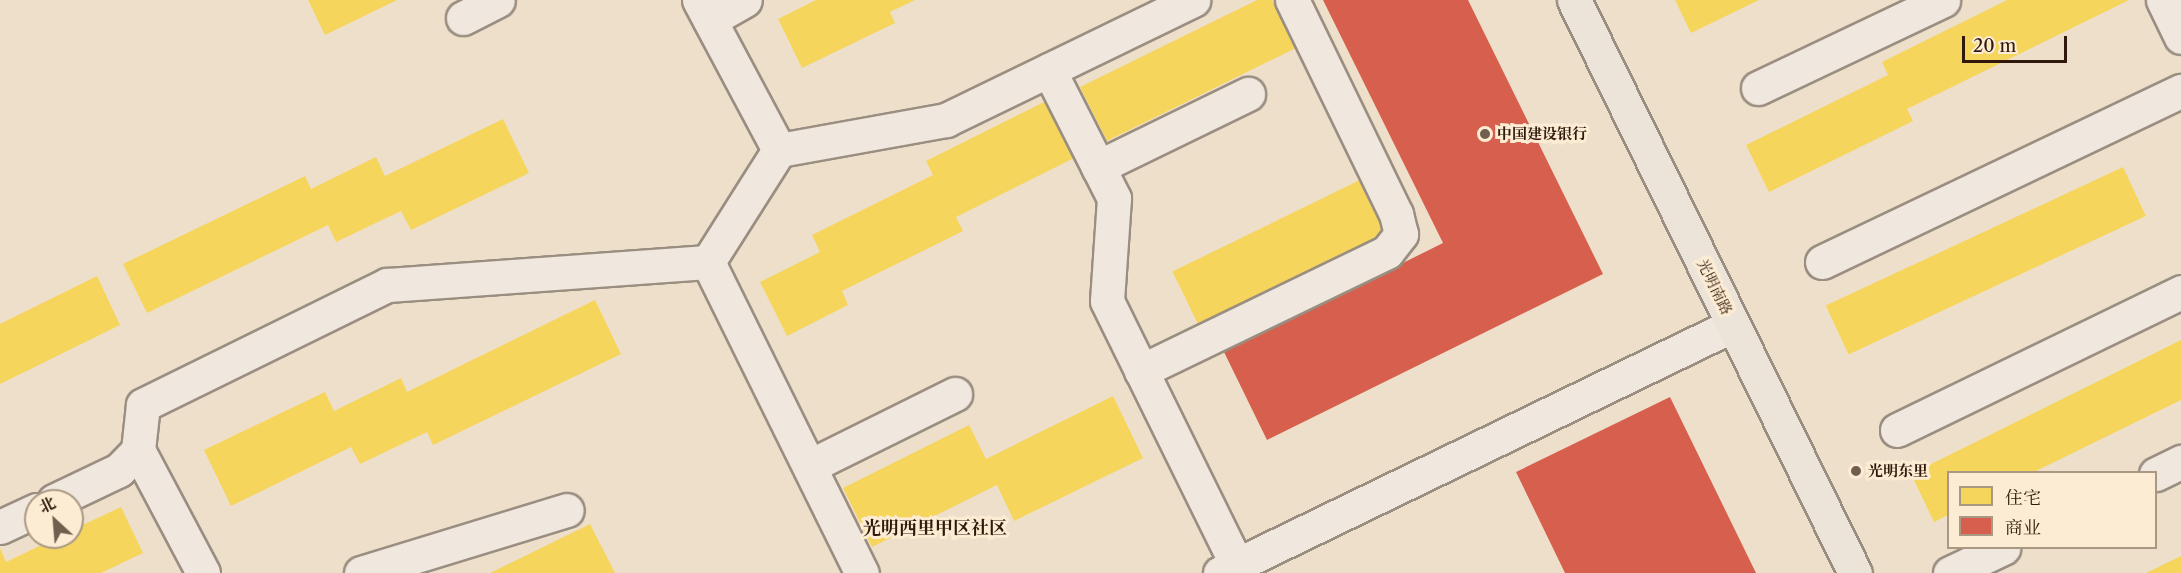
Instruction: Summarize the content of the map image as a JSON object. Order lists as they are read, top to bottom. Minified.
{"streets":{"main road":["光明南路"]},"districts":["光明西里甲区社区"],"places":["中国建设银行","光明东里"],"legend":["住宅","商业"],"scale_bar":"20 m","north":"top left"}
